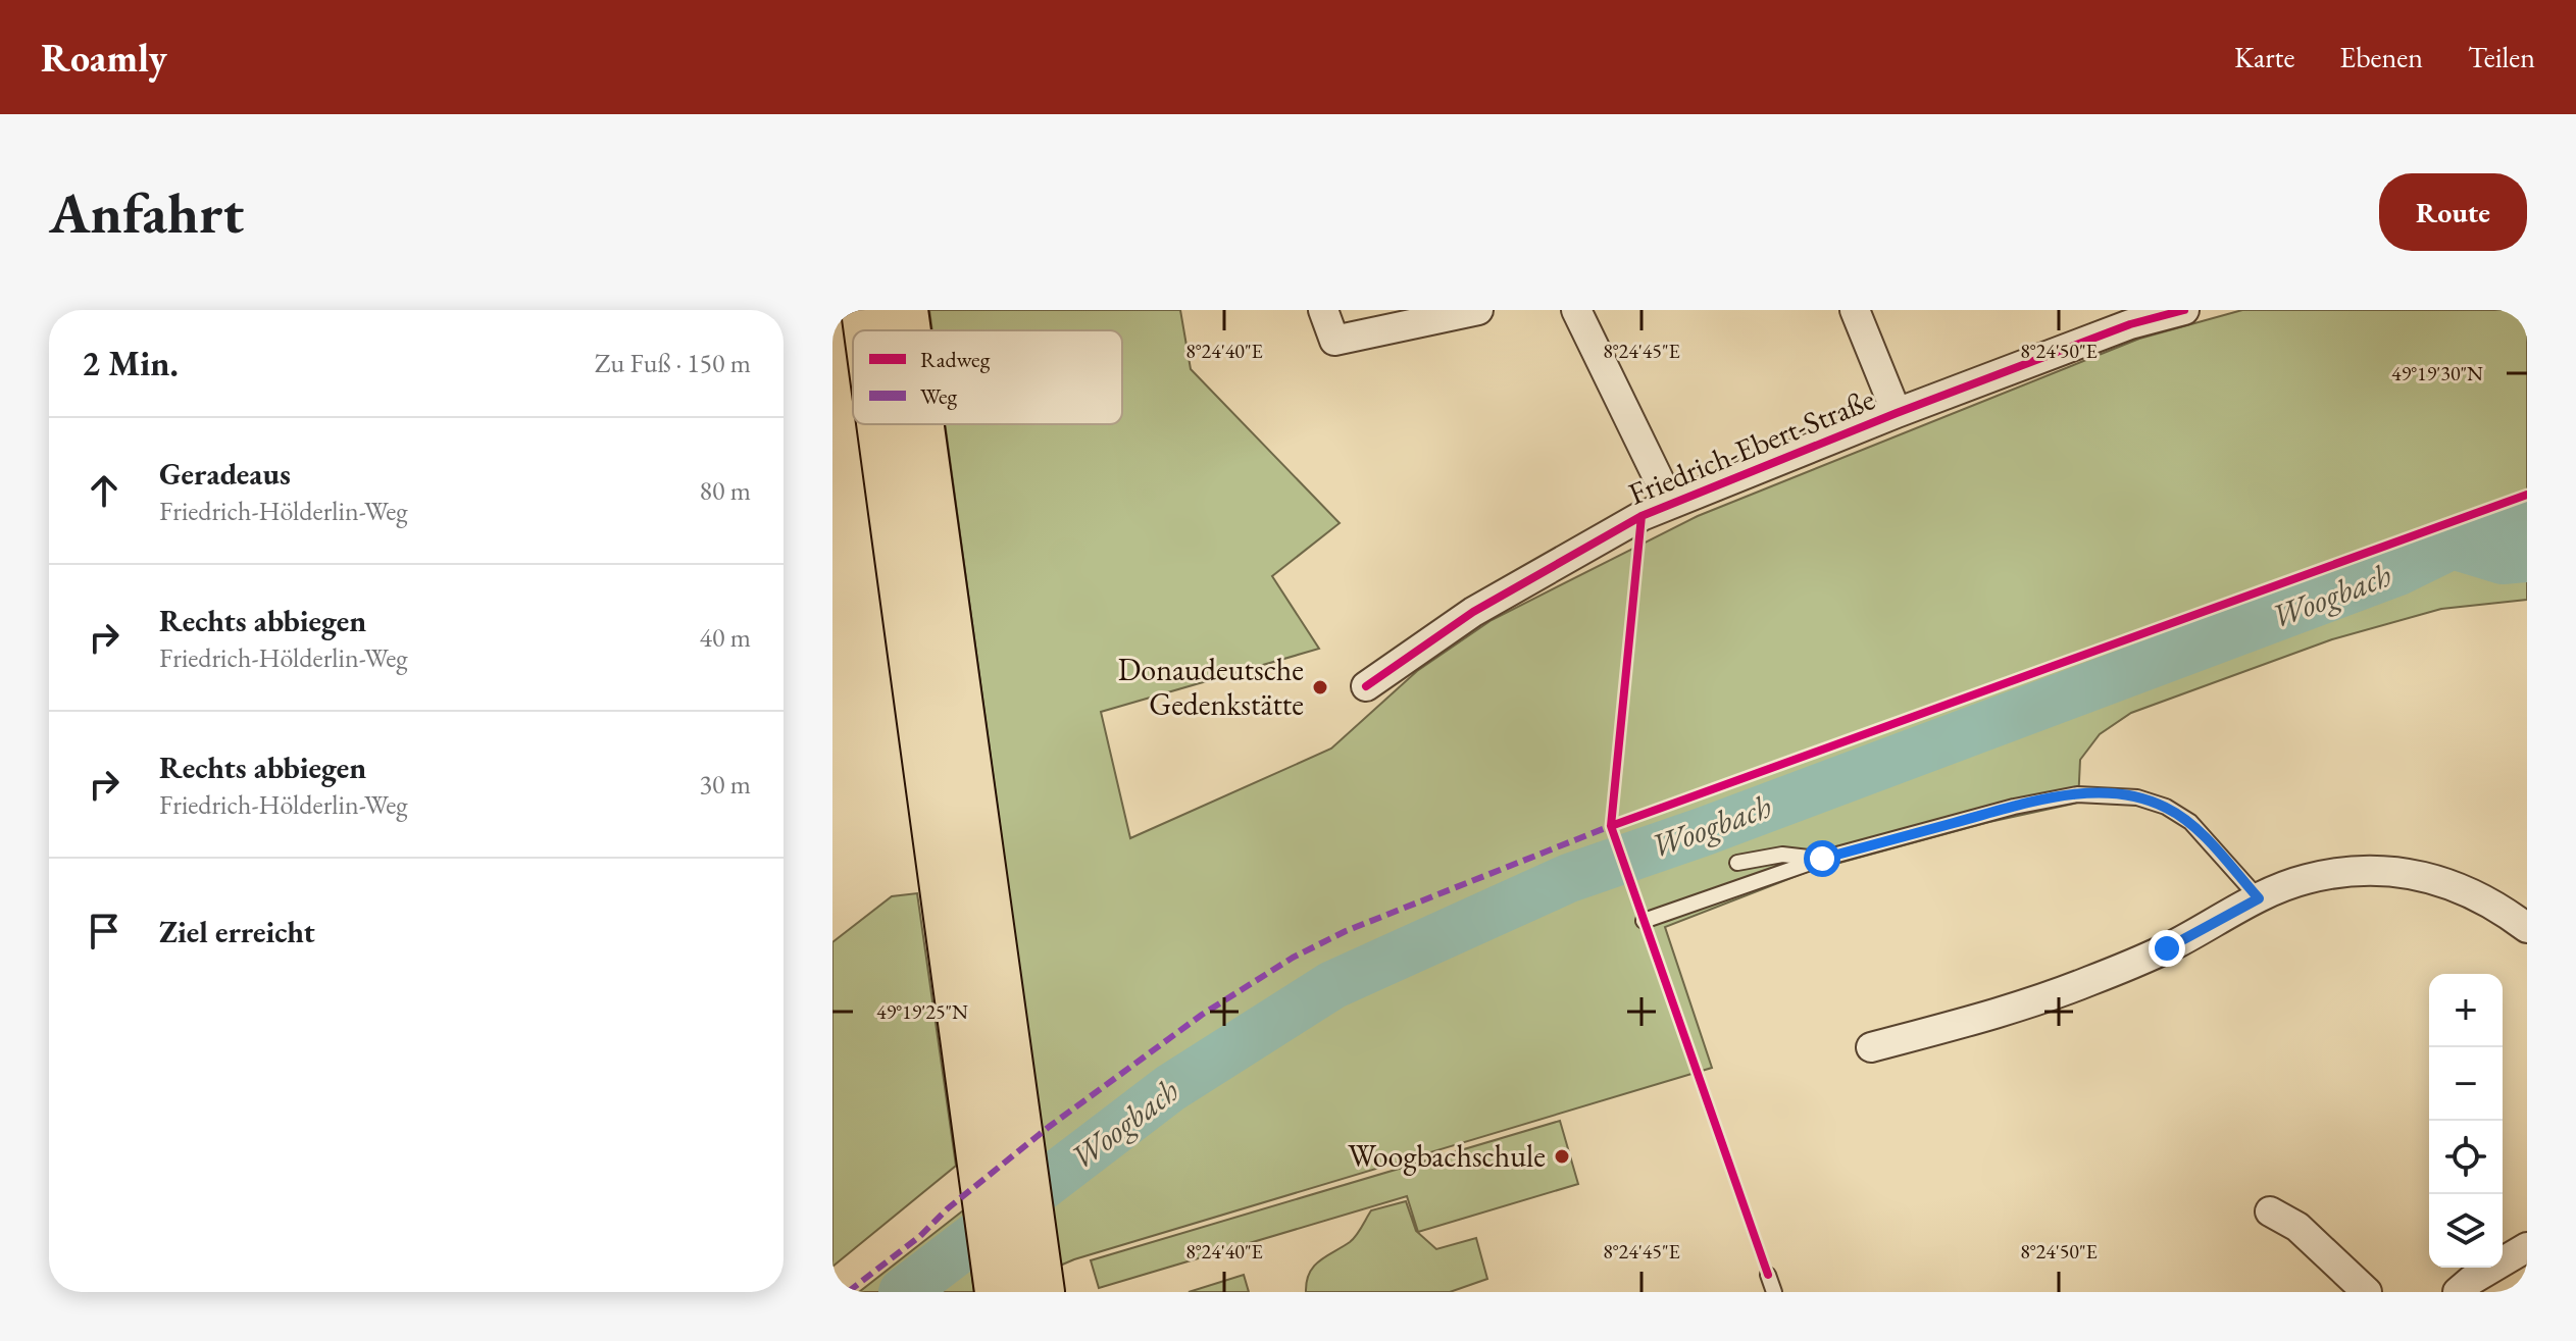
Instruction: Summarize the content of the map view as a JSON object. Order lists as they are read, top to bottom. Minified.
{"streets":{"street":["Friedrich-Ebert-Straße"]},"water":["Woogbach"],"places":["Donaudeutsche Gedenkstätte","Woogbachschule"],"legend":["Radweg","Weg"],"page":{"header":"Roamly","nav":["Karte","Ebenen","Teilen"],"buttons":"Route","title":"Anfahrt","heading":["2 Min.","Zu Fuß · 150 m"],"list":[["Geradeaus","Friedrich-Hölderlin-Weg","80 m"],["Rechts abbiegen","Friedrich-Hölderlin-Weg","40 m"],["Rechts abbiegen","Friedrich-Hölderlin-Weg","30 m"],"Ziel erreicht"],"map_buttons":["+","−"]},"coordinates":["8°24'40\"E","8°24'45\"E","8°24'50\"E","49°19'30\"N","49°19'25\"N"]}
